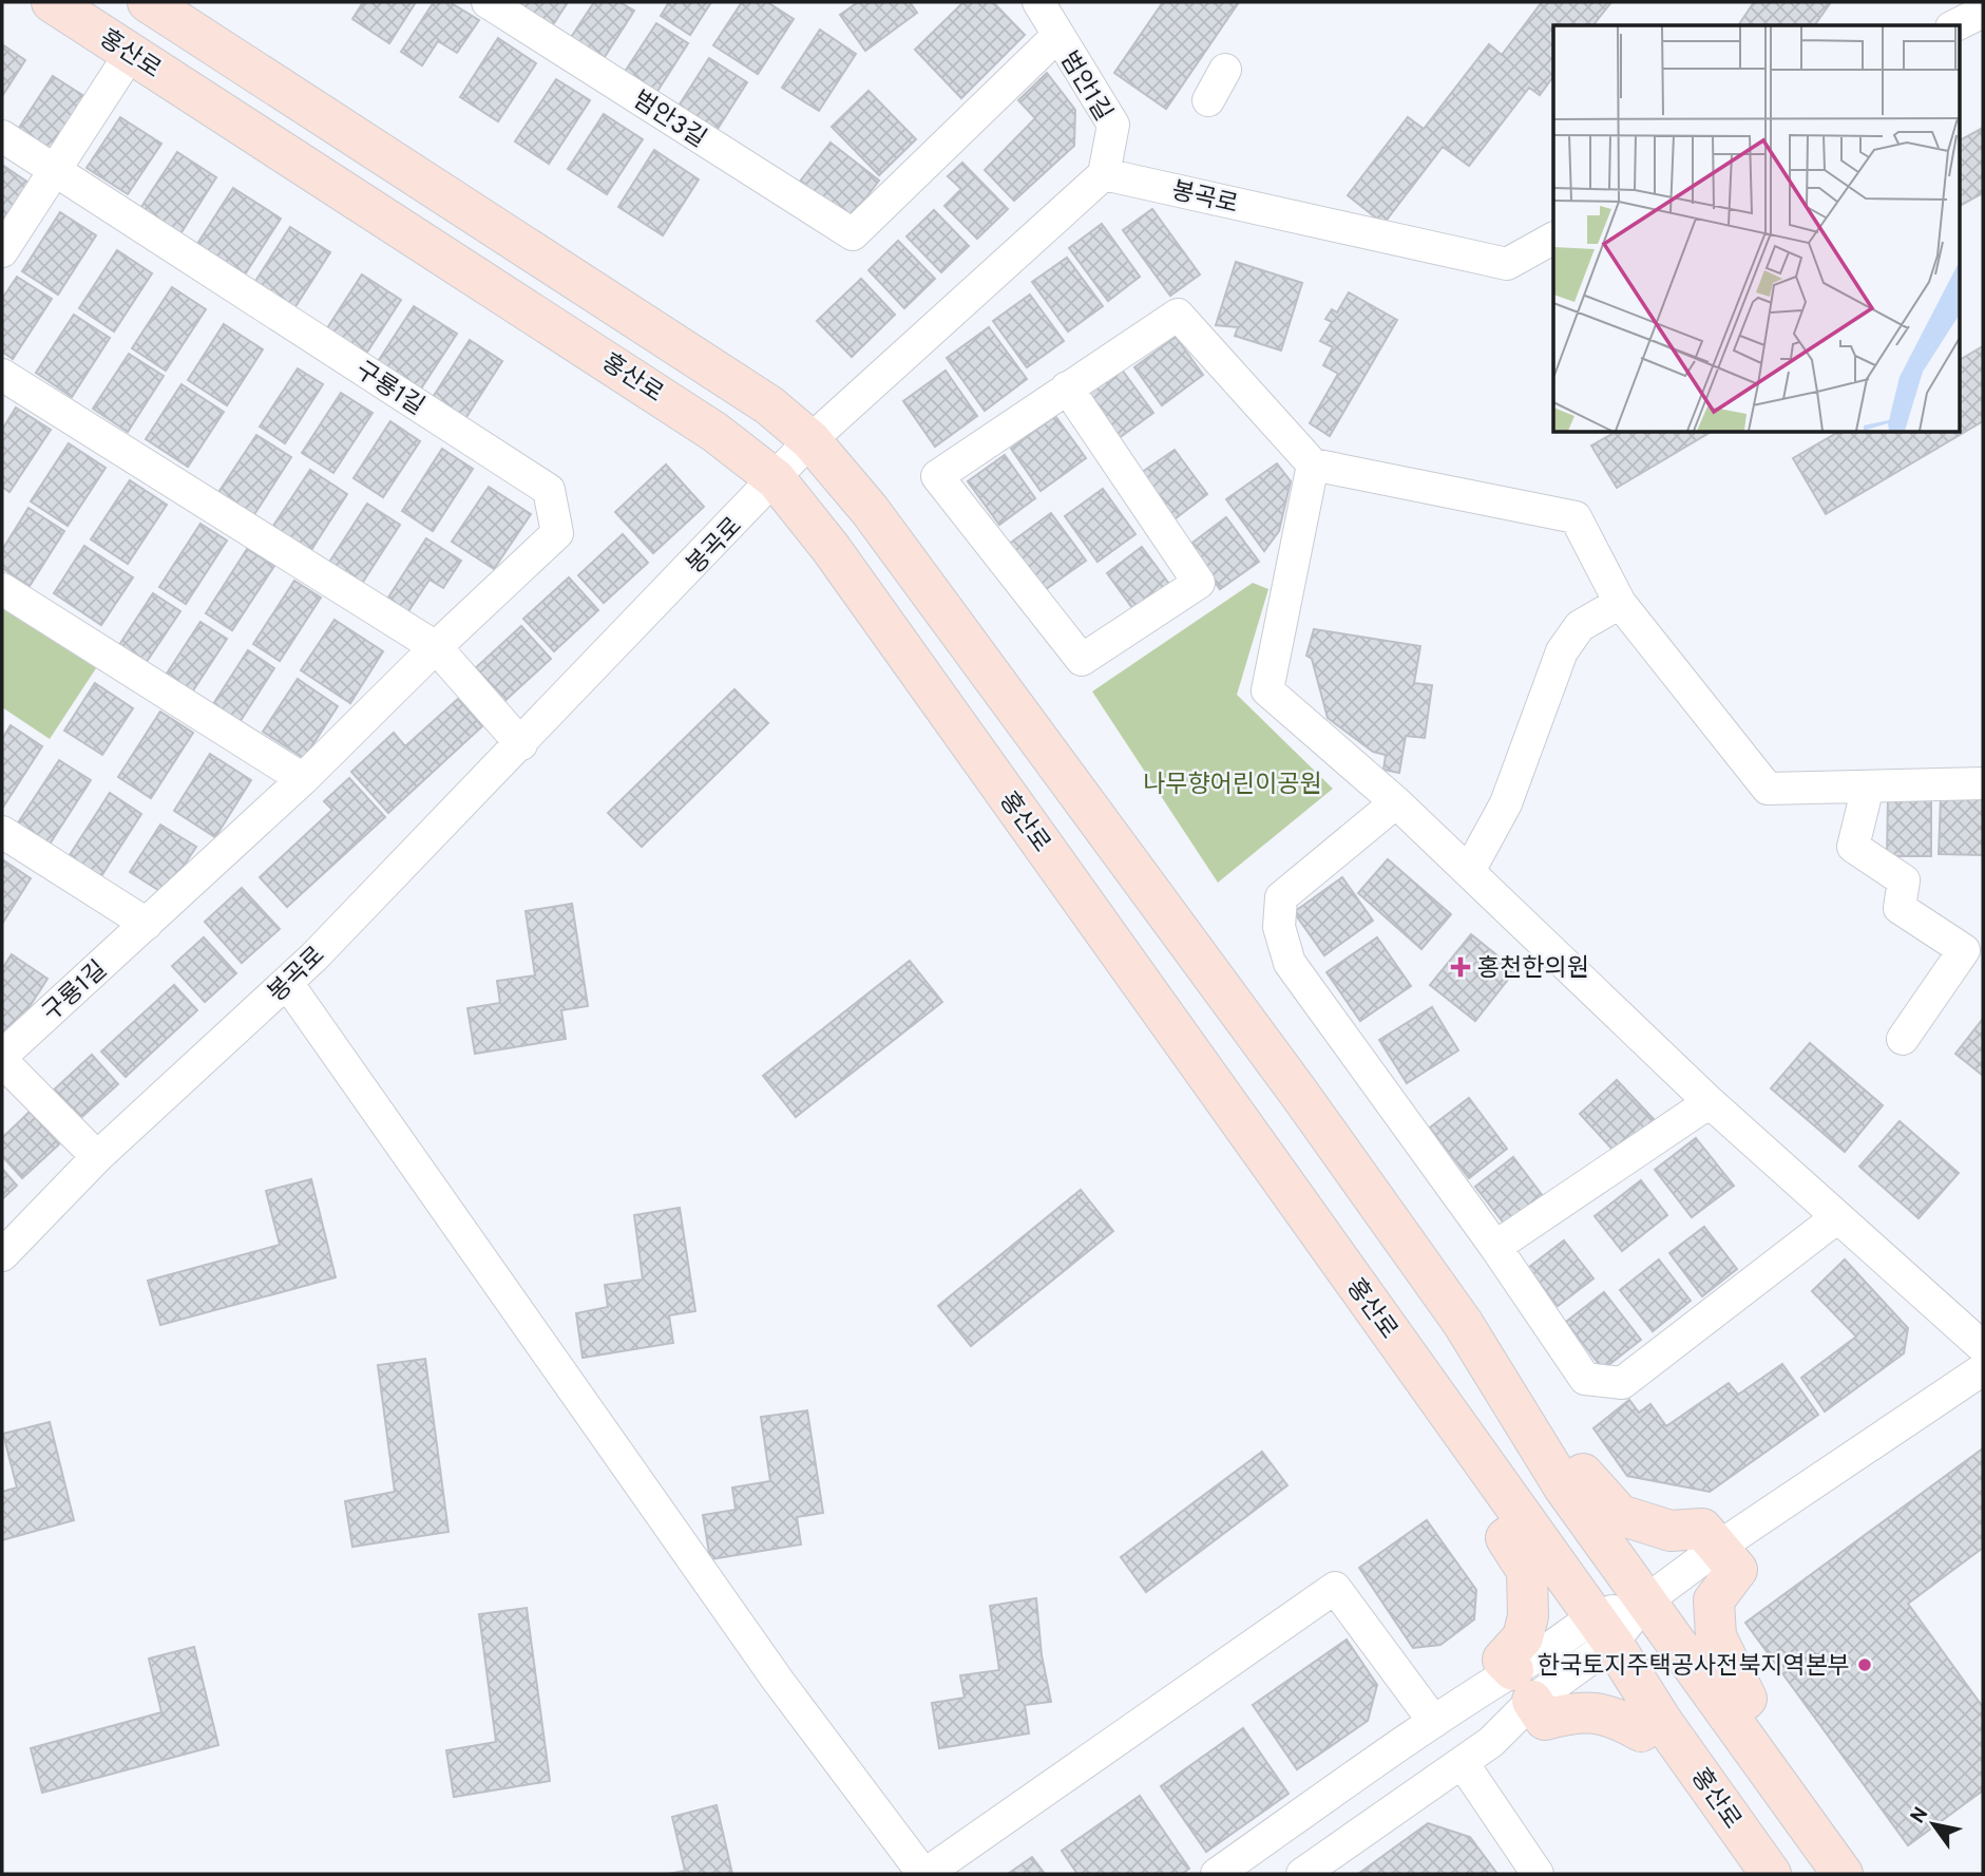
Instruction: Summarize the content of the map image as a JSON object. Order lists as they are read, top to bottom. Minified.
{"streets":{"street":["홍산로","범안1길","범안3길","봉곡로","구룡1길"]},"crossings":[["홍산로","봉곡로"],["범안1길","범안3길"],["범안1길","봉곡로"]],"parks":["나무향어린이공원"],"places":{"health":["홍천한의원"],"other":["한국토지주택공사전북지역본부"]},"north":"top left"}
